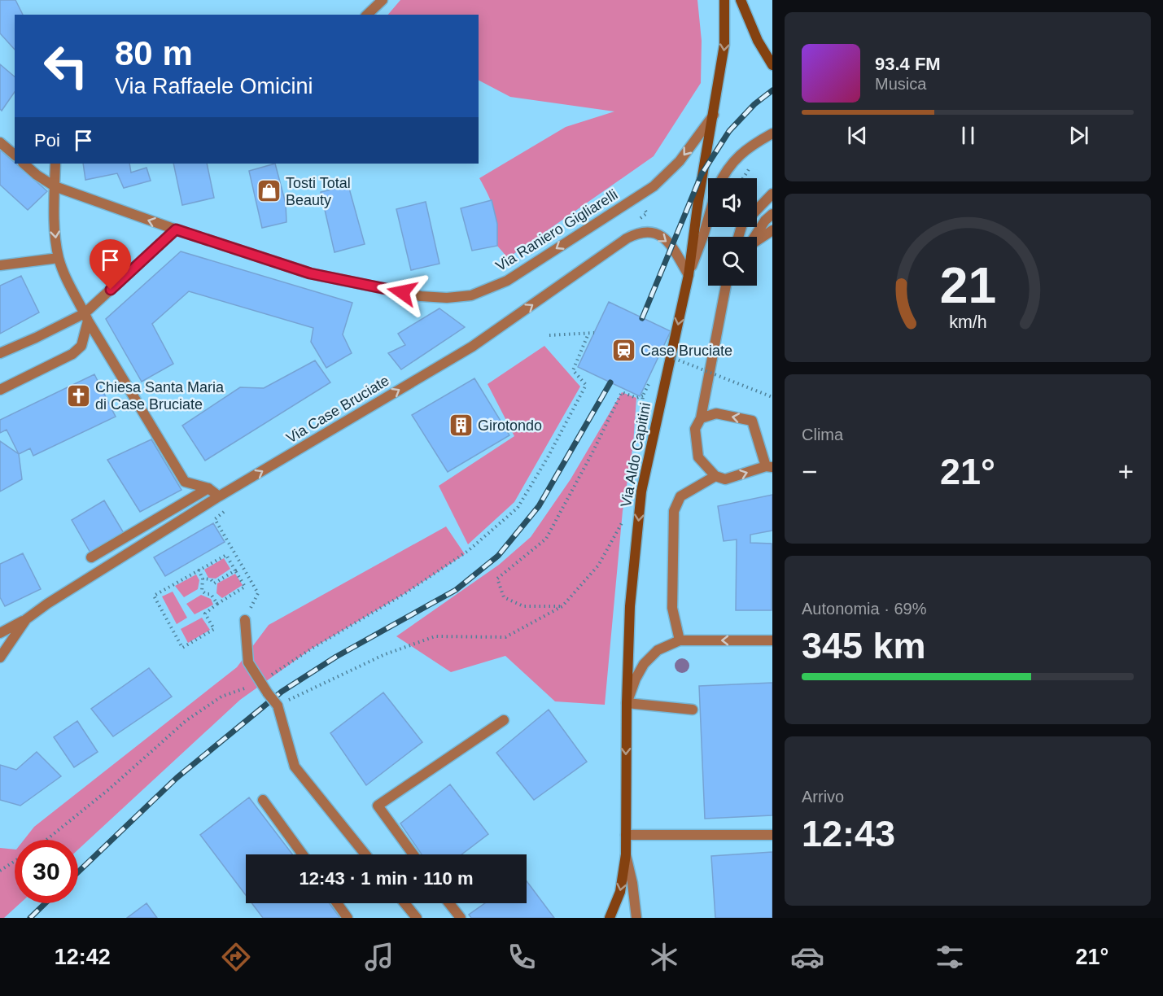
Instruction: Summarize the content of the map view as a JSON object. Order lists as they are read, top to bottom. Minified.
{"streets":{"main road":["Via Aldo Capitini"],"street":["Via Raniero Gigliarelli","Via Case Bruciate"]},"crossings":[["Via Raniero Gigliarelli","Via Aldo Capitini"],["Via Case Bruciate","Via Aldo Capitini"]],"one_way":["Via Raniero Gigliarelli","Via Case Bruciate","Via Aldo Capitini"],"places":{"shop":["Tosti Total Beauty"],"station":["Case Bruciate"],"church":["Chiesa Santa Maria di Case Bruciate"],"building":["Girotondo"]},"page":{"turn":["80 m","Via Raffaele Omicini"],"song":["93.4 FM","Musica"],"then":"Poi","tile":["Clima",["Autonomia · 69%","345 km"],["Arrivo","12:43"]],"heat":["−","21°","+"],"limit":"30","trip":"12:43 · 1 min · 110 m","tabs":["12:42","21°"],"gauge":["21","km/h"]}}
